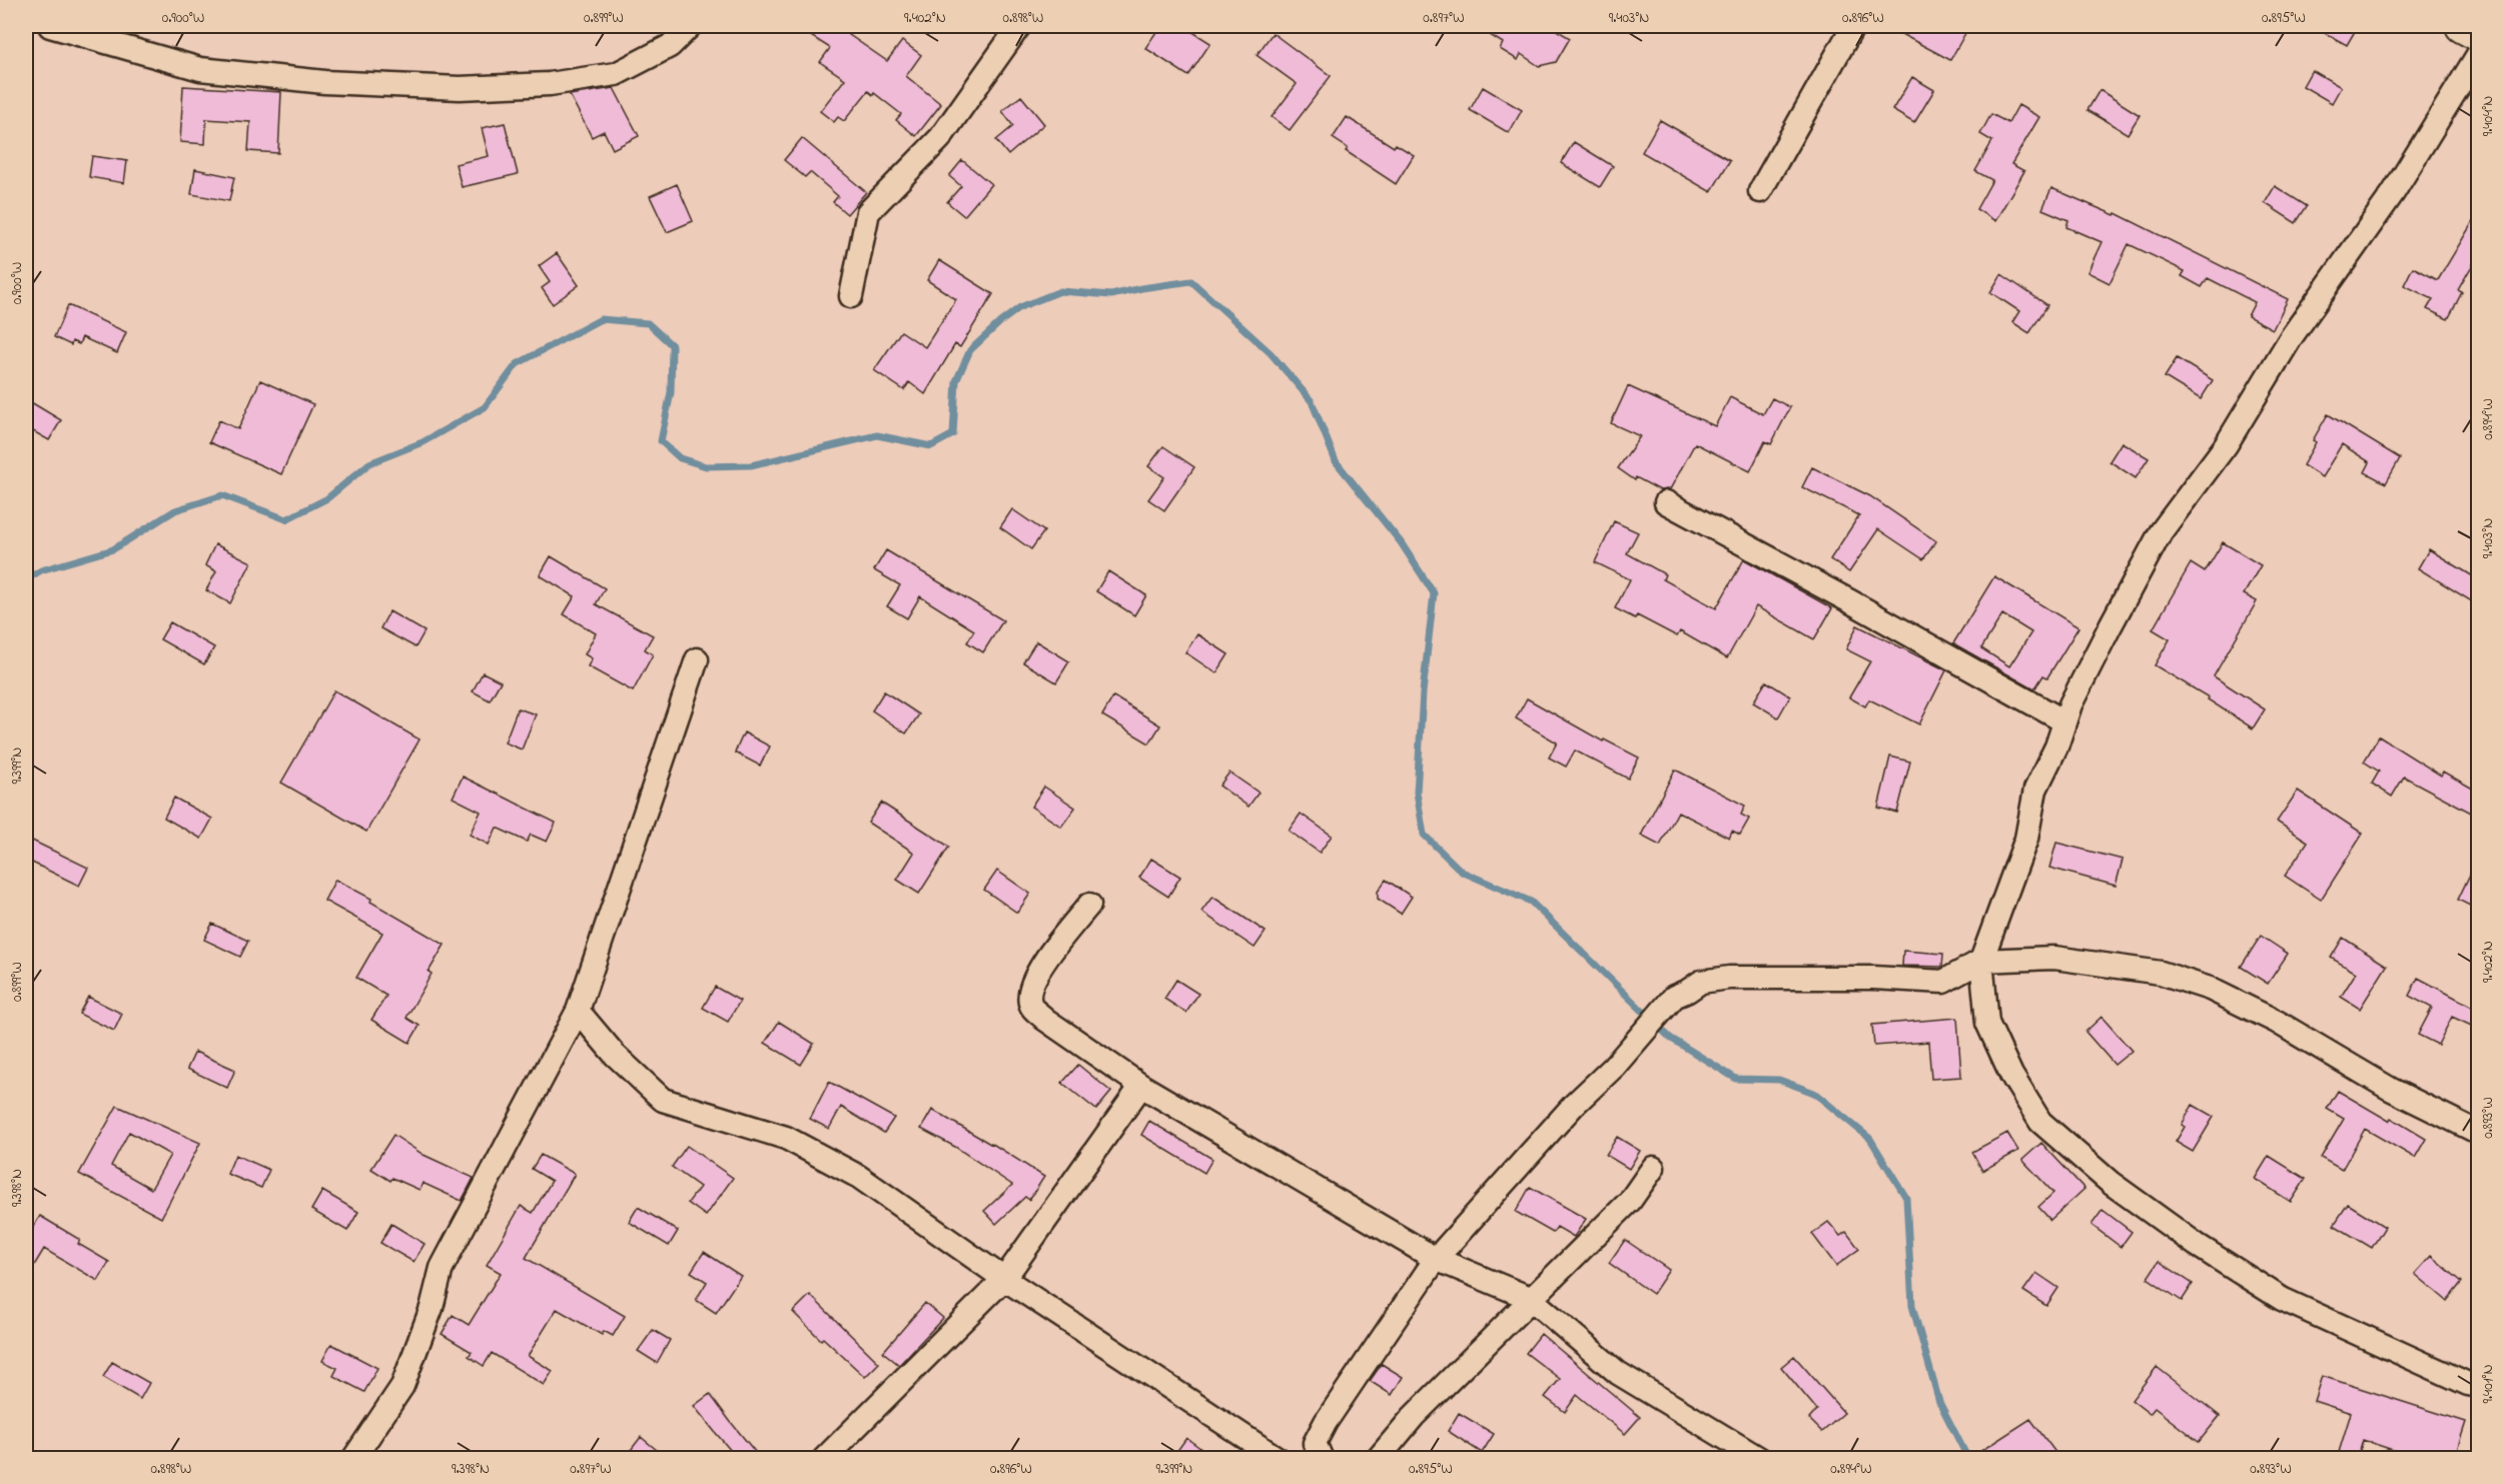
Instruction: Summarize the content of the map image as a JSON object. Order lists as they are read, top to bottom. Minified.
{"coordinates":["0.900°W","0.899°W","9.402°N","0.898°W","0.897°W","9.403°N","0.896°W","0.895°W","9.404°N","0.894°W","9.399°N","0.893°W","9.398°N","9.401°N"]}
